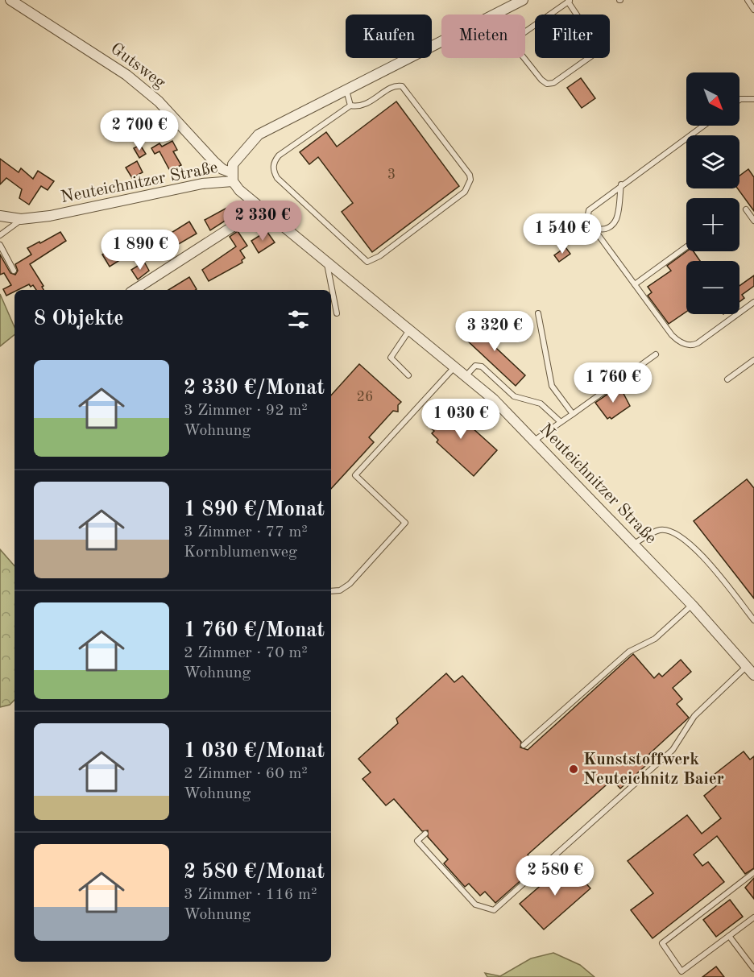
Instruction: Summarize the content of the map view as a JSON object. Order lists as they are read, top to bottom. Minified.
{"streets":{"street":["Gutsweg","Neuteichnitzer Straße"]},"crossings":[["Gutsweg","Neuteichnitzer Straße"]],"places":["Kunststoffwerk Neuteichnitz Baier"],"house_numbers":["3","26"],"north":"bottom right","page":{"chip":["Kaufen","Mieten","Filter"],"map_buttons":["+","−"],"price":["2 700 €","2 330 €","1 540 €","1 890 €","3 320 €","1 760 €","1 030 €","2 580 €"],"heading":"8 Objekte","list":[{"name":"2 330 €/Monat","note":"3 Zimmer · 92 m² · Wohnung"},{"name":"1 890 €/Monat","note":"3 Zimmer · 77 m² · Kornblumenweg"},{"name":"1 760 €/Monat","note":"2 Zimmer · 70 m² · Wohnung"},{"name":"1 030 €/Monat","note":"2 Zimmer · 60 m² · Wohnung"},{"name":"2 580 €/Monat","note":"3 Zimmer · 116 m² · Wohnung"}]}}
